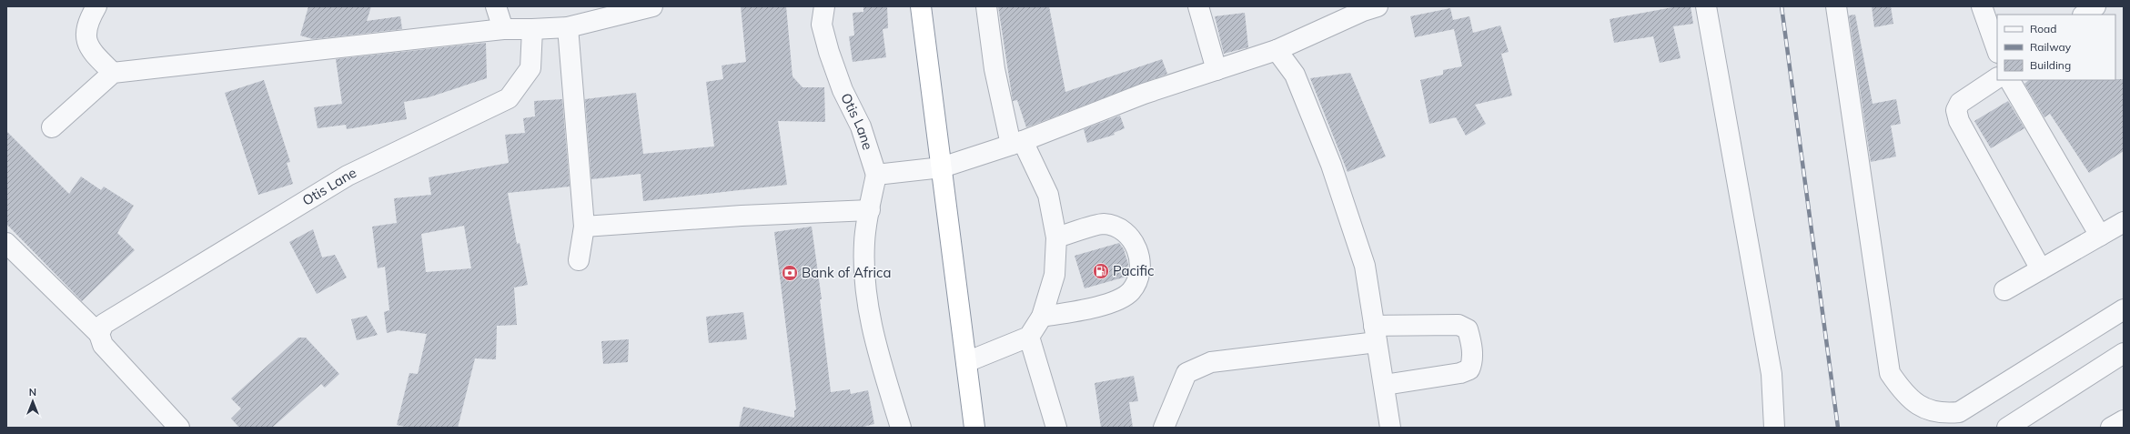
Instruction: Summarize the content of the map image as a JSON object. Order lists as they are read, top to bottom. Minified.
{"streets":{"street":["Otis Lane"]},"places":{"fuel station":["Pacific"],"bank":["Bank of Africa"]},"legend":["Road","Railway","Building"],"north":"top"}
